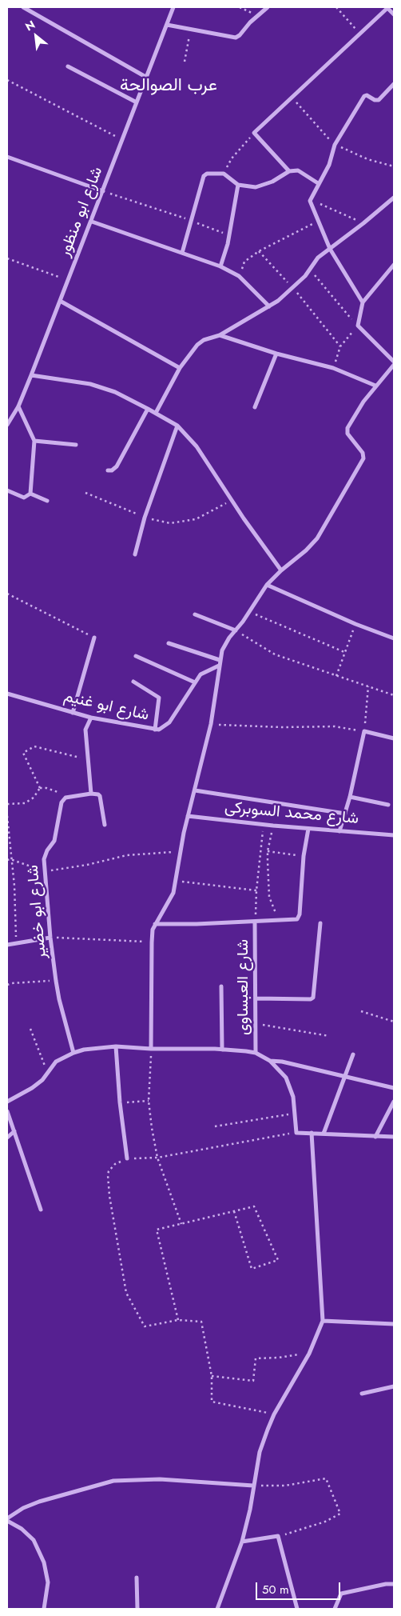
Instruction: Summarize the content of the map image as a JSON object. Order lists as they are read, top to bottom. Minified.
{"streets":{"street":["شارع ابو منظور","شارع ابو غنيم","شارع محمد السوبركى","شارع ابو خضير","شارع العبساوى"]},"districts":["عرب الصوالحة"],"scale_bar":"50 m","north":"top left"}
